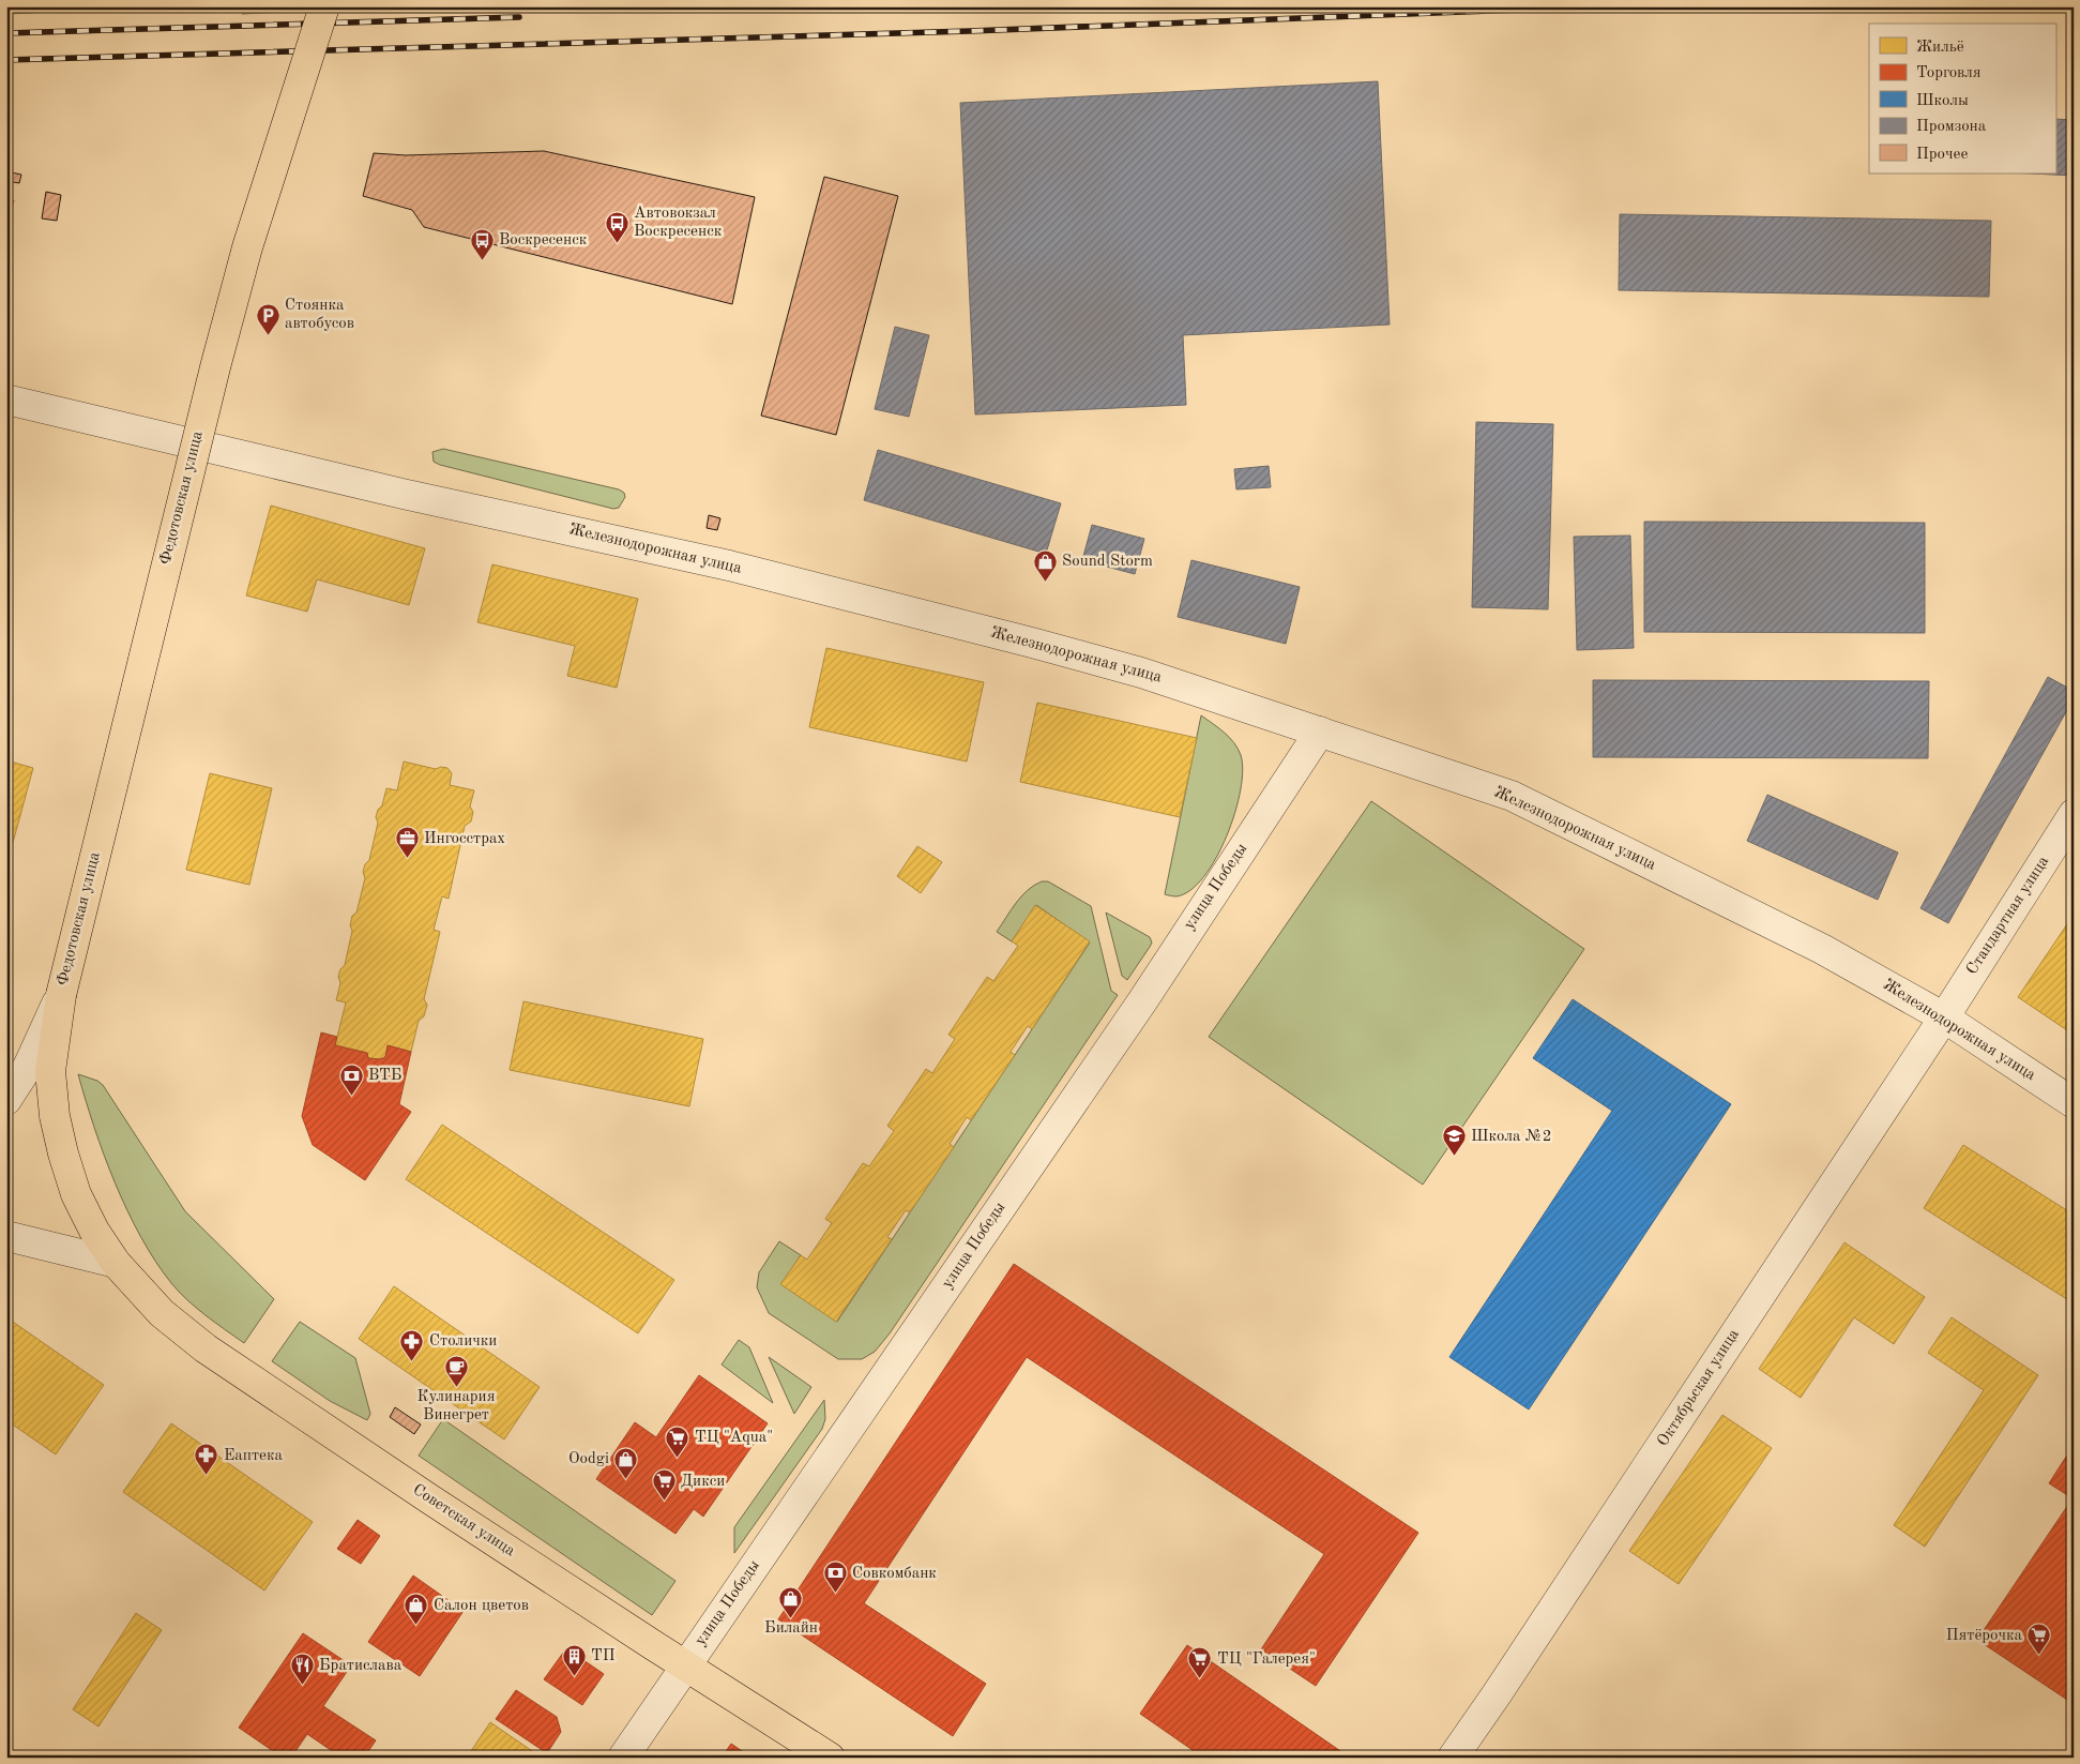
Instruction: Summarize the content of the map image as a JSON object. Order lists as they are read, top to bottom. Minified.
{"streets":{"main road":["Федотовская улица","Советская улица"],"street":["Железнодорожная улица","улица Победы","Стандартная улица","Октябрьская улица"]},"crossings":[["Федотовская улица","Советская улица"],["Железнодорожная улица","улица Победы"],["Железнодорожная улица","Стандартная улица"],["Железнодорожная улица","Октябрьская улица"],["улица Победы","Советская улица"],["Стандартная улица","Октябрьская улица"]],"places":{"bus stop":["Автовокзал Воскресенск","Воскресенск"],"parking":["Стоянка автобусов"],"shop":["Sound Storm","Oodgi","Билайн","Салон цветов"],"office":["Ингосстрах"],"bank":["ВТБ","Совкомбанк"],"school or university":["Школа №2"],"pharmacy":["Столички","Еаптека"],"cafe":["Кулинария Винегрет"],"supermarket":["ТЦ \"Aqua\"","Дикси","Пятёрочка","ТЦ \"Галерея\""],"building":["ТП"],"restaurant":["Братислава"]},"legend":["Жильё","Торговля","Школы","Промзона","Прочее"]}
